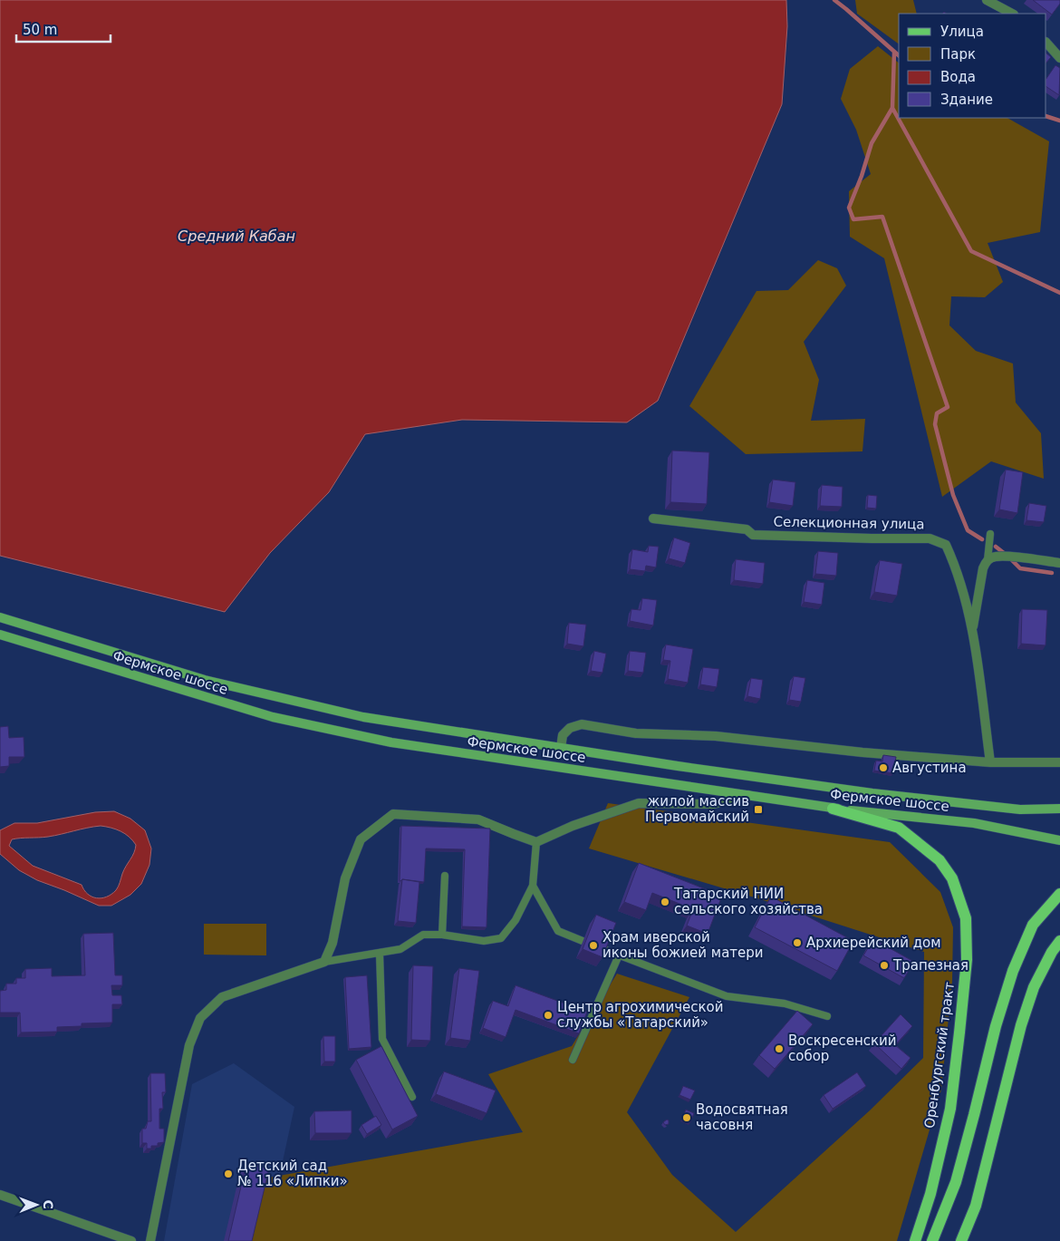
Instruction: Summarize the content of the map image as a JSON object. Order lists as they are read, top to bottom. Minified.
{"streets":{"main road":["Фермское шоссе","Оренбургский тракт"],"street":["Селекционная улица"]},"crossings":[["Фермское шоссе","Оренбургский тракт"]],"water":["Средний Кабан"],"places":{"other":["Августина","Татарский НИИ сельского хозяйства","Архиерейский дом","Храм иверской иконы божией матери","Трапезная","Центр агрохимической службы «Татарский»","Воскресенский собор","Водосвятная часовня","Детский сад № 116 «Липки»"],"transit":["жилой массив Первомайский"]},"legend":["Улица","Парк","Вода","Здание"],"scale_bar":"50 m","north":"right"}
